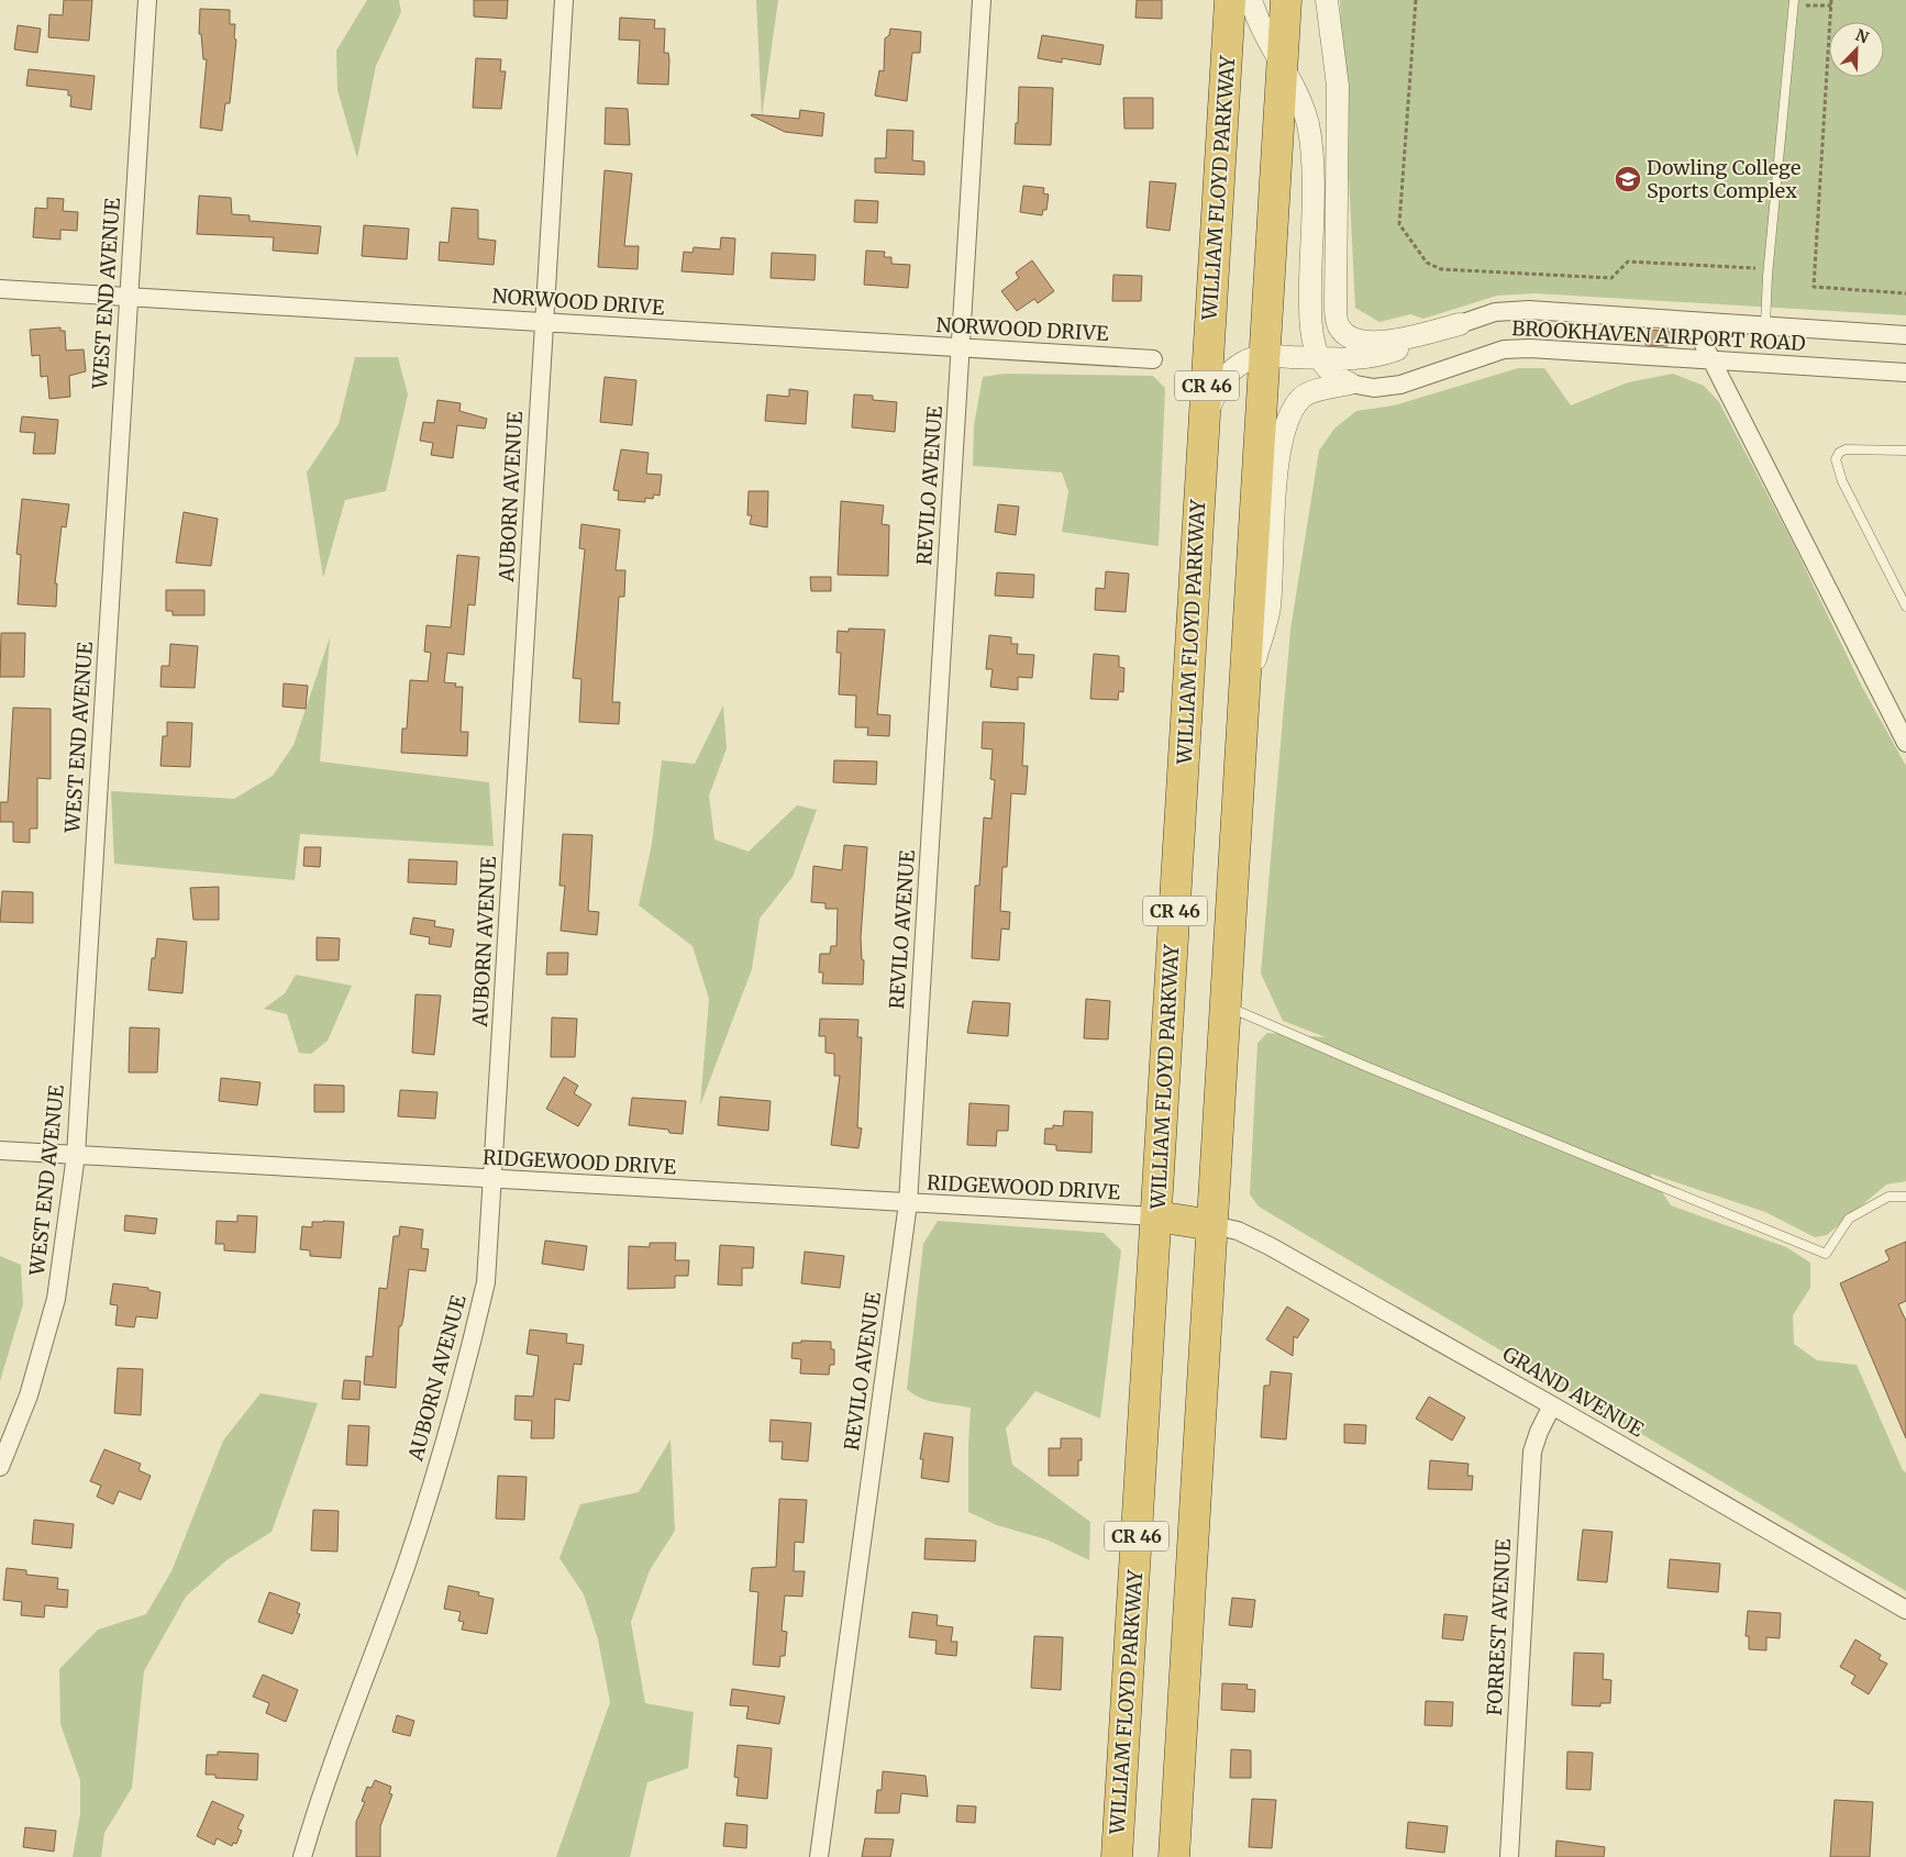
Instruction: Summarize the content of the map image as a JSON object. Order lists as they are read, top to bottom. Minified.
{"streets":{"highway":["WILLIAM FLOYD PARKWAY","CR 46"],"street":["WEST END AVENUE","NORWOOD DRIVE","BROOKHAVEN AIRPORT ROAD","REVILO AVENUE","AUBORN AVENUE","RIDGEWOOD DRIVE","GRAND AVENUE","FORREST AVENUE"]},"crossings":[["WILLIAM FLOYD PARKWAY","RIDGEWOOD DRIVE"],["WEST END AVENUE","NORWOOD DRIVE"],["WEST END AVENUE","RIDGEWOOD DRIVE"],["NORWOOD DRIVE","REVILO AVENUE"],["NORWOOD DRIVE","AUBORN AVENUE"],["CR 46","GRAND AVENUE"],["REVILO AVENUE","RIDGEWOOD DRIVE"],["AUBORN AVENUE","RIDGEWOOD DRIVE"],["GRAND AVENUE","FORREST AVENUE"]],"places":{"school or university":["Dowling College Sports Complex"]},"north":"top right"}
